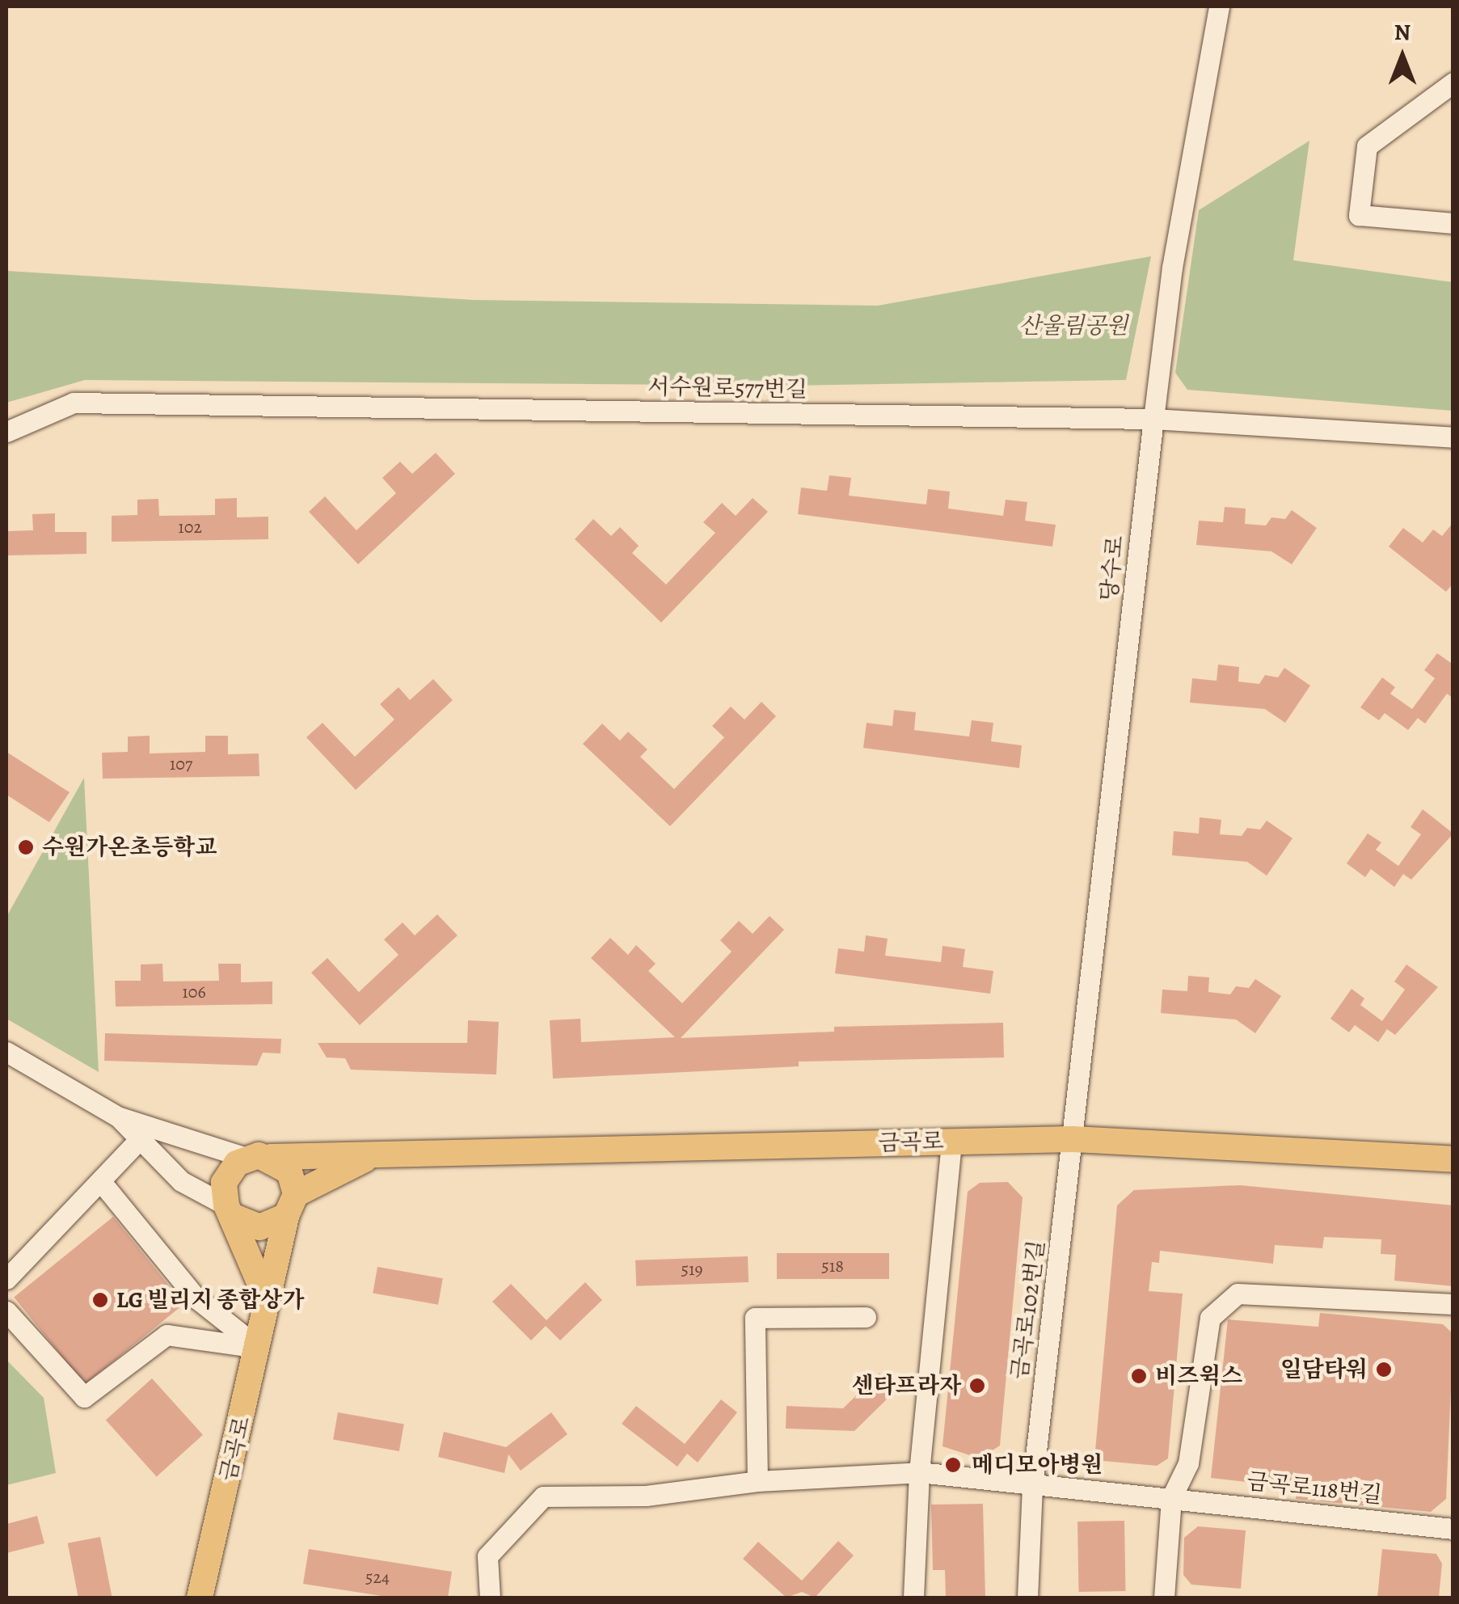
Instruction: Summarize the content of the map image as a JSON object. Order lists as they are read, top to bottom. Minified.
{"streets":{"main road":["금곡로"],"street":["서수원로577번길","당수로","금곡로102번길","금곡로118번길"]},"crossings":[["서수원로577번길","당수로"],["당수로","금곡로"],["당수로","금곡로102번길"],["금곡로","금곡로102번길"]],"parks":["산울림공원"],"places":["수원가온초등학교","LG 빌리지 종합상가","일담타워","비즈윅스","센타프라자","메디모아병원"],"house_numbers":["102","107","106","518","519","524"],"north":"top"}
